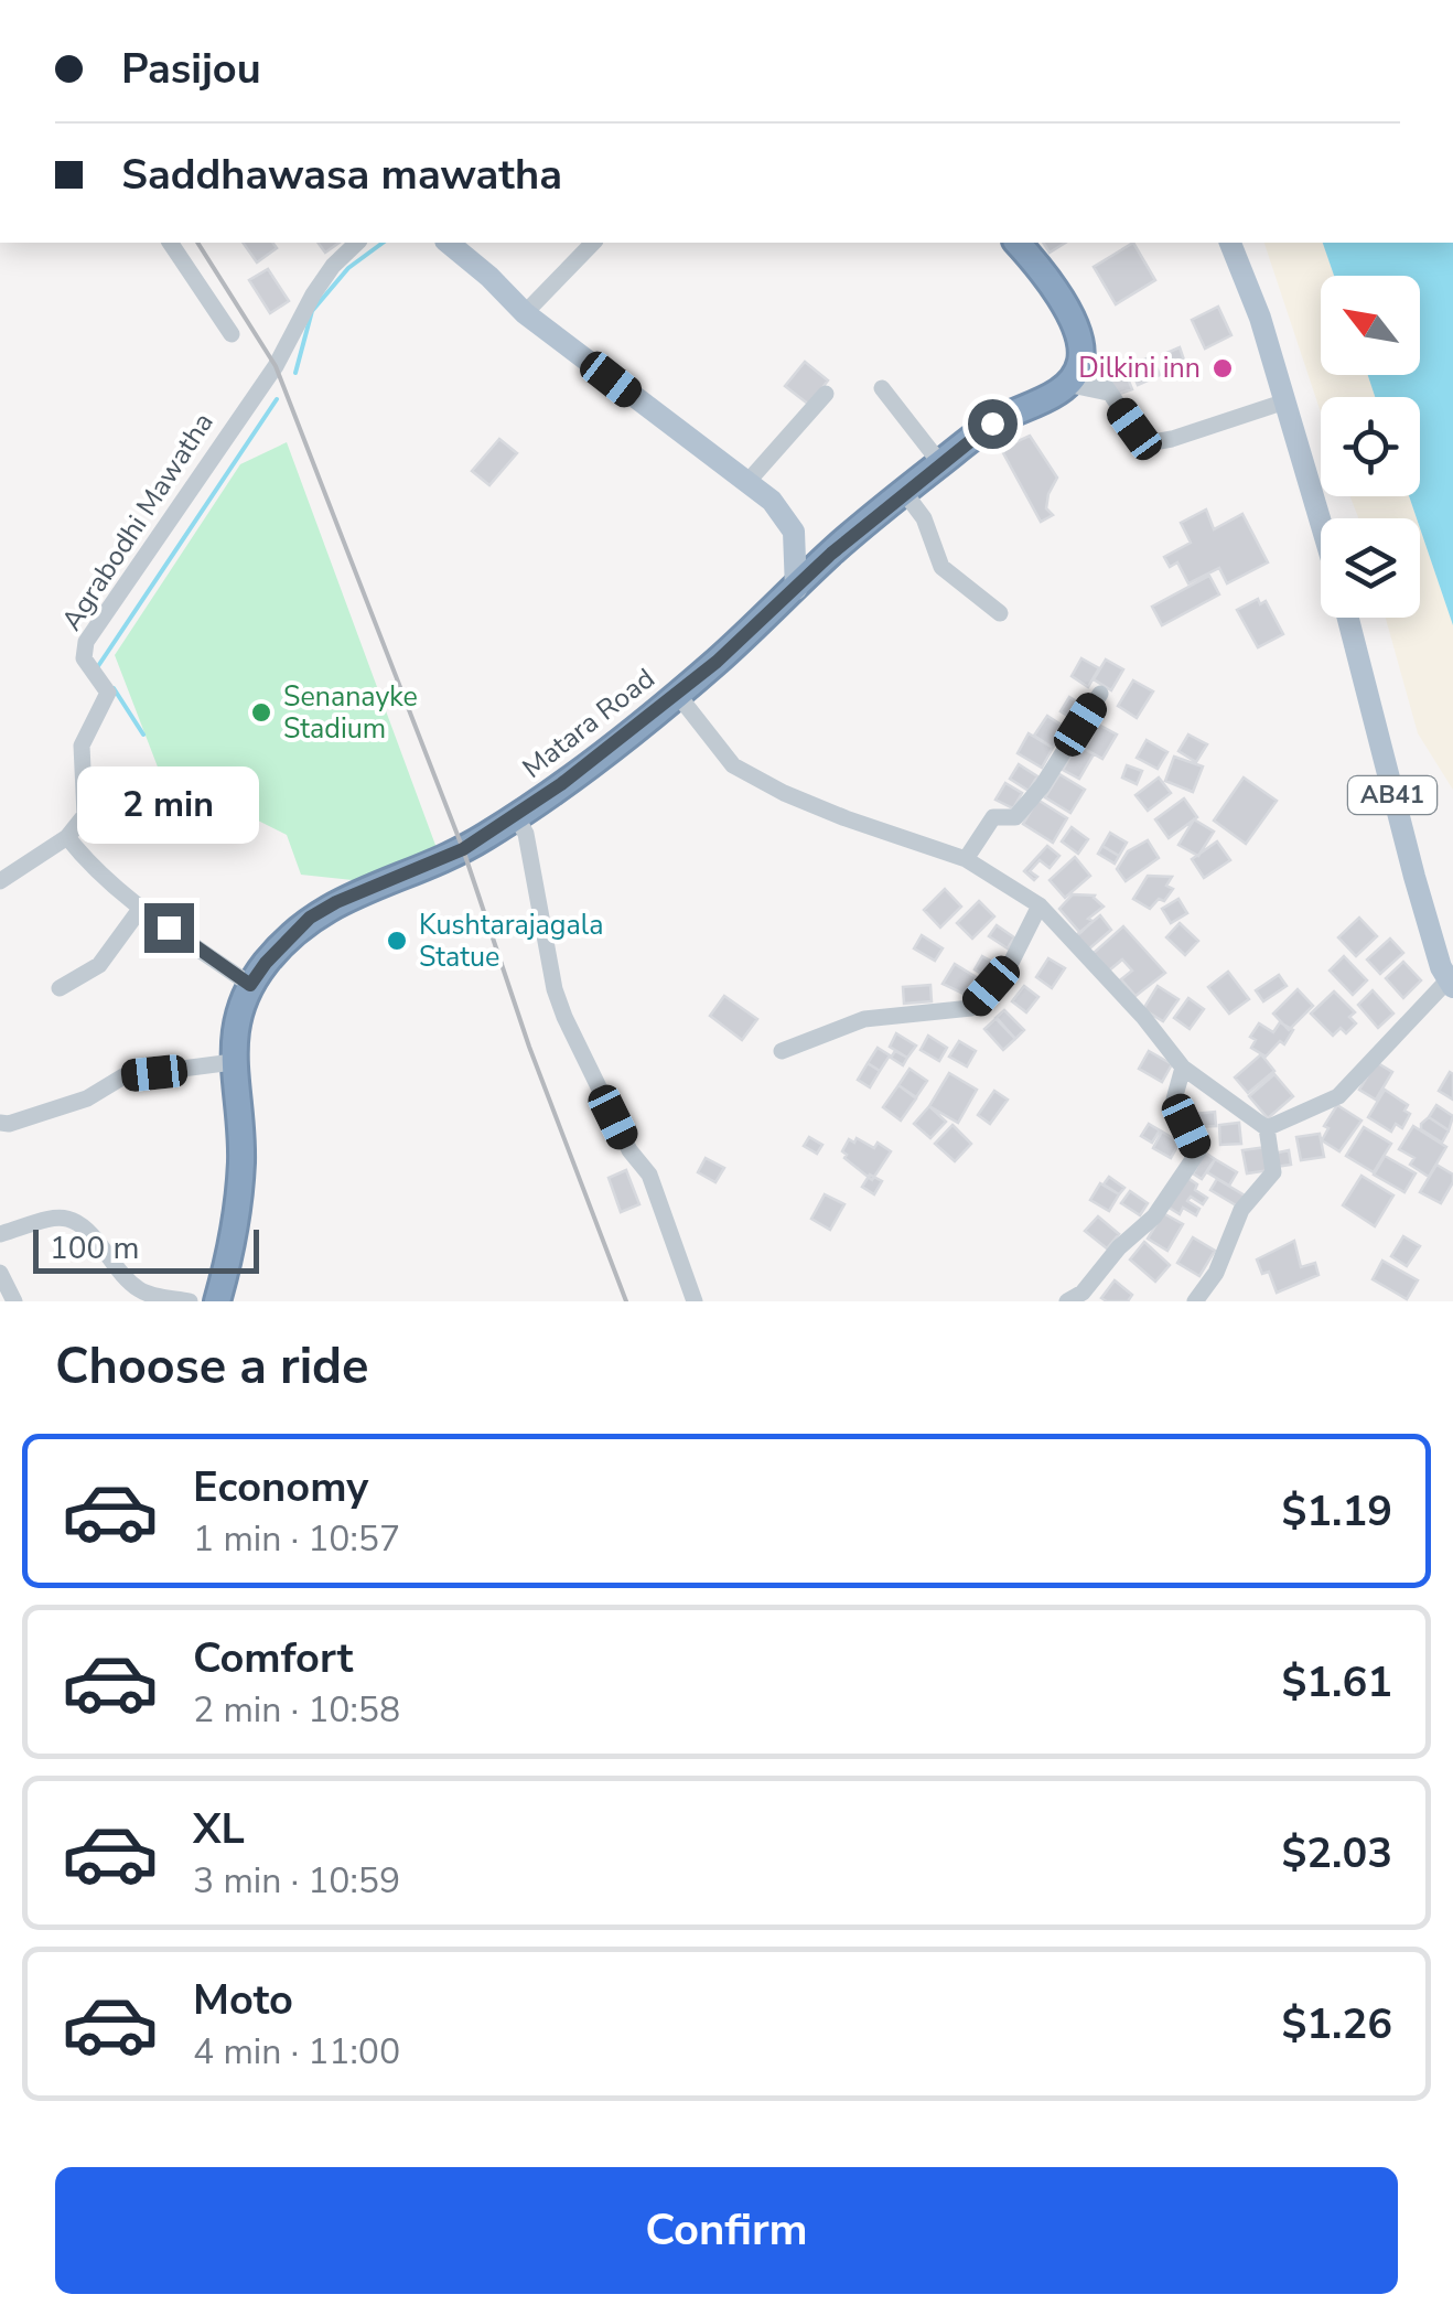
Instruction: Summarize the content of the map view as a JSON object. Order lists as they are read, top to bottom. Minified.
{"streets":{"highway":["Matara Road"],"main road":["AB41"],"street":["Agrabodhi Mawatha"]},"places":["Dilkini inn","Senanayke Stadium","Kushtarajagala Statue"],"scale_bar":"100 m","north":"top left","page":{"banner":["Pasijou","Saddhawasa mawatha"],"bubble":"2 min","scale":"100 m","heading":"Choose a ride","list":[{"name":"Economy","note":"1 min · 10:57","value":"$1.19"},{"name":"Comfort","note":"2 min · 10:58","value":"$1.61"},{"name":"XL","note":"3 min · 10:59","value":"$2.03"},{"name":"Moto","note":"4 min · 11:00","value":"$1.26"}],"buttons":"Confirm"}}
